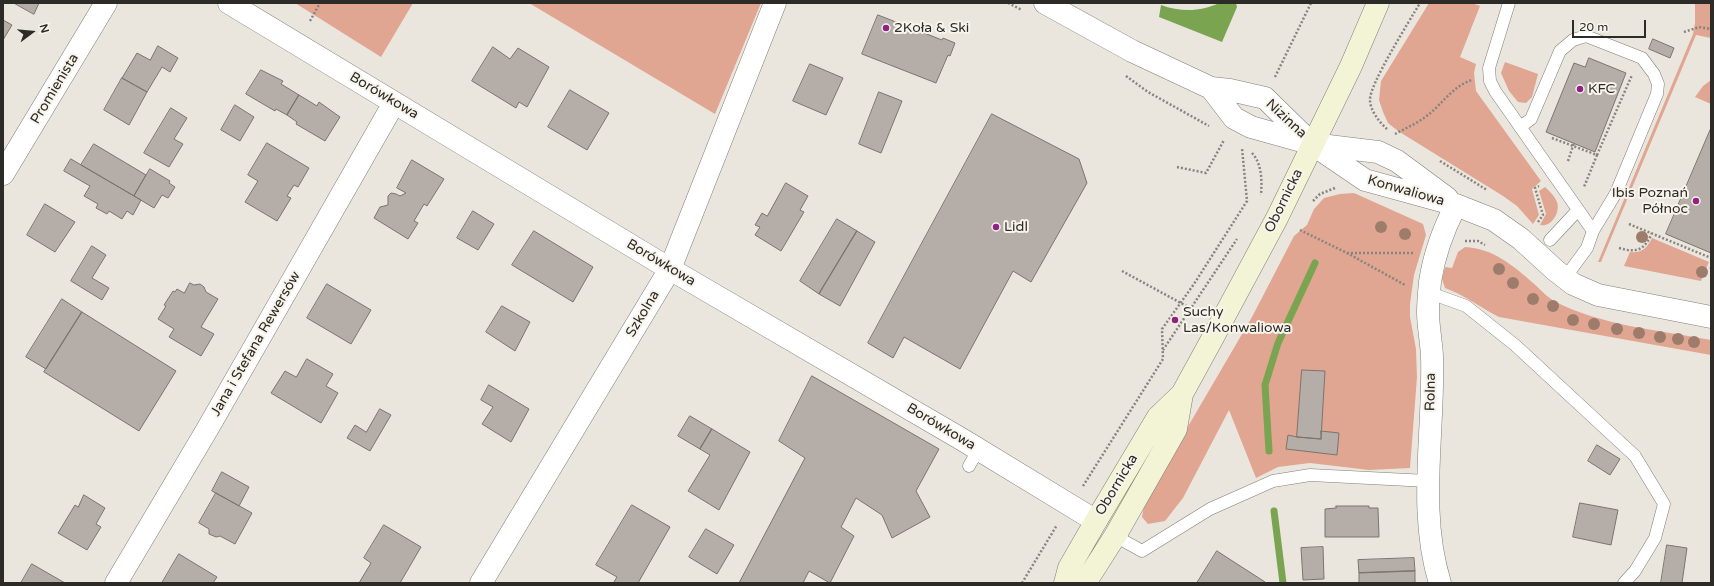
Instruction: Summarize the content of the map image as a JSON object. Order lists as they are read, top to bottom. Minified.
{"streets":{"main road":["Obornicka"],"street":["Promienista","Borówkowa","Nizinna","Konwaliowa","Szkolna","Jana i Stefana Rewersów","Rolna"]},"crossings":[["Borówkowa","Obornicka"],["Borówkowa","Szkolna"],["Borówkowa","Jana i Stefana Rewersów"],["Nizinna","Konwaliowa"],["Nizinna","Obornicka"],["Konwaliowa","Obornicka"],["Konwaliowa","Rolna"]],"places":["2Koła & Ski","KFC","Ibis Poznań Północ","Lidl","Suchy Las/Konwaliowa"],"scale_bar":"20 m","north":"right"}
